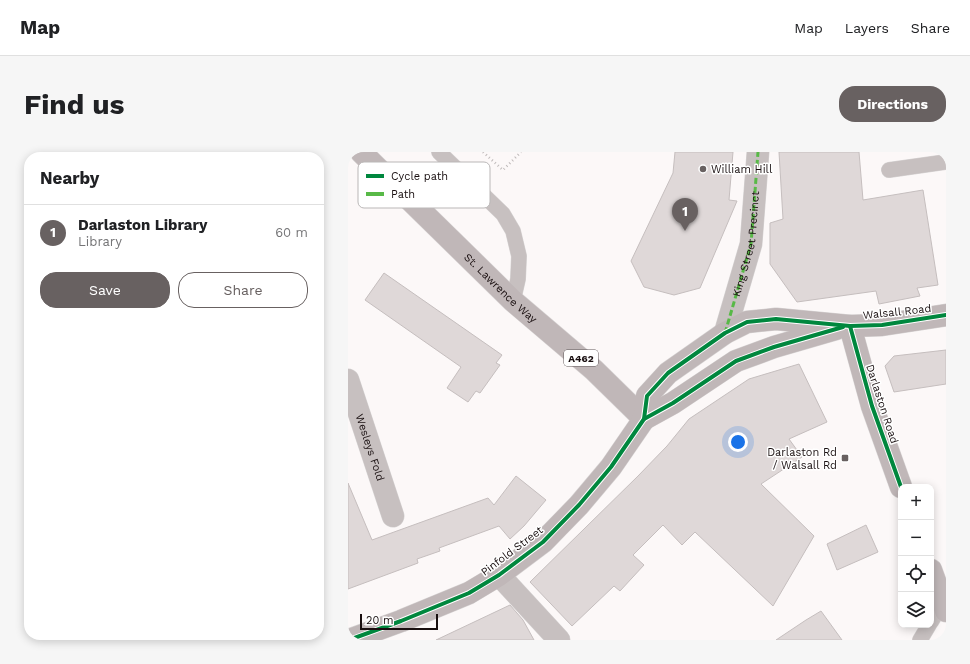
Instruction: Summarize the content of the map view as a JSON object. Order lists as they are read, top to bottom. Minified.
{"streets":{"main road":["St. Lawrence Way","Walsall Road","A462","Darlaston Road","Pinfold Street"],"street":["King Street Precinct","Wesleys Fold"]},"crossings":[["St. Lawrence Way","Pinfold Street"],["Walsall Road","Darlaston Road"]],"places":{"other":["William Hill"],"transit":["Darlaston Rd / Walsall Rd"]},"legend":["Cycle path","Path"],"scale_bar":"20 m","page":{"header":"Map","nav":["Map","Layers","Share"],"buttons":["Directions",["Save","Share"]],"title":"Find us","heading":"Nearby","pins":"1","list":[{"mark":"1","name":"Darlaston Library","note":"Library","value":"60 m"}],"map_buttons":["+","−"],"scale":"20 m"}}
